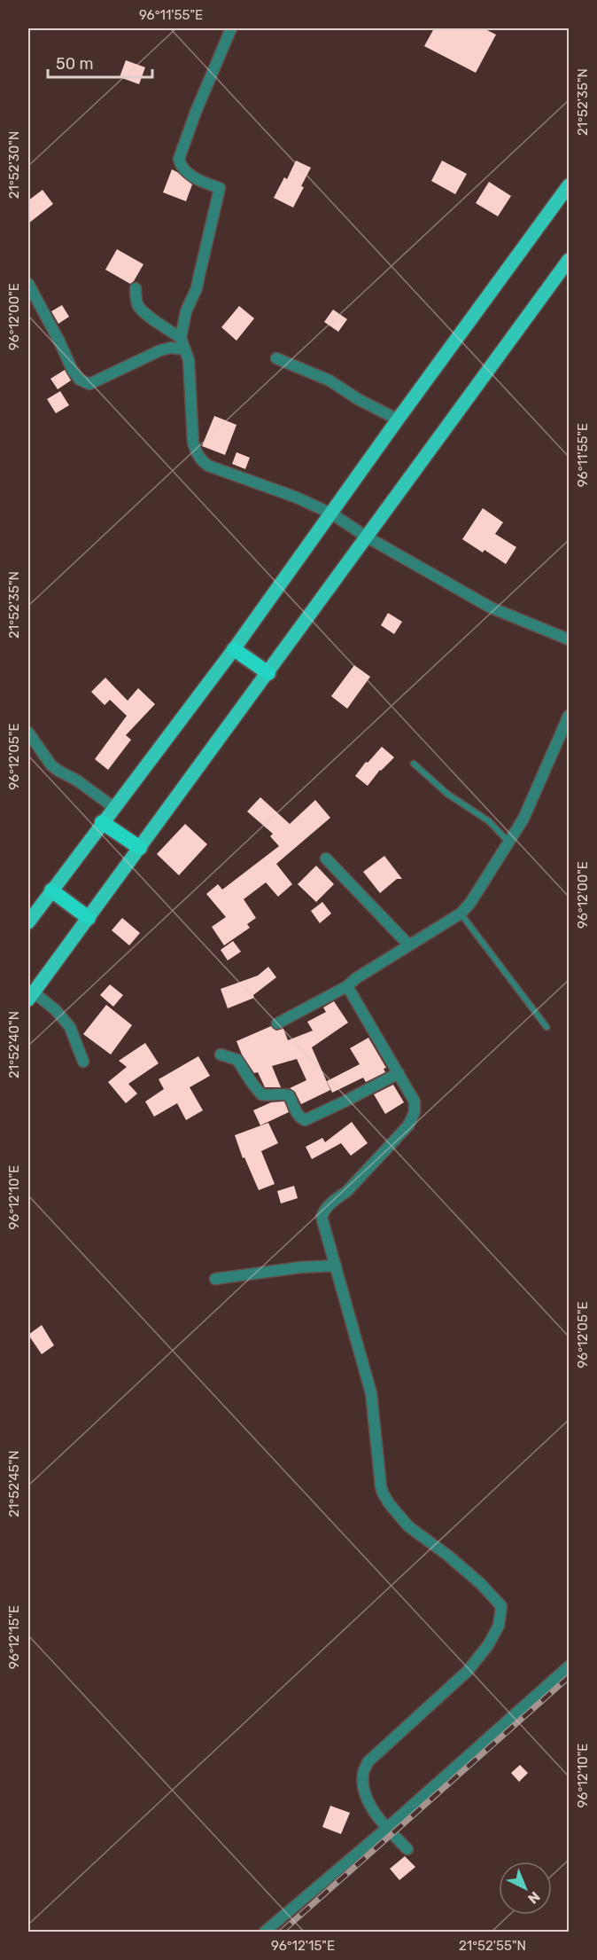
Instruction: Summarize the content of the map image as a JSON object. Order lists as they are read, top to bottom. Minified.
{"scale_bar":"50 m","north":"bottom right","coordinates":["96°11'55\"E","21°52'35\"N","21°52'30\"N","96°12'00\"E","96°12'05\"E","21°52'40\"N","96°12'10\"E","21°52'45\"N","96°12'15\"E","21°52'55\"N"]}
